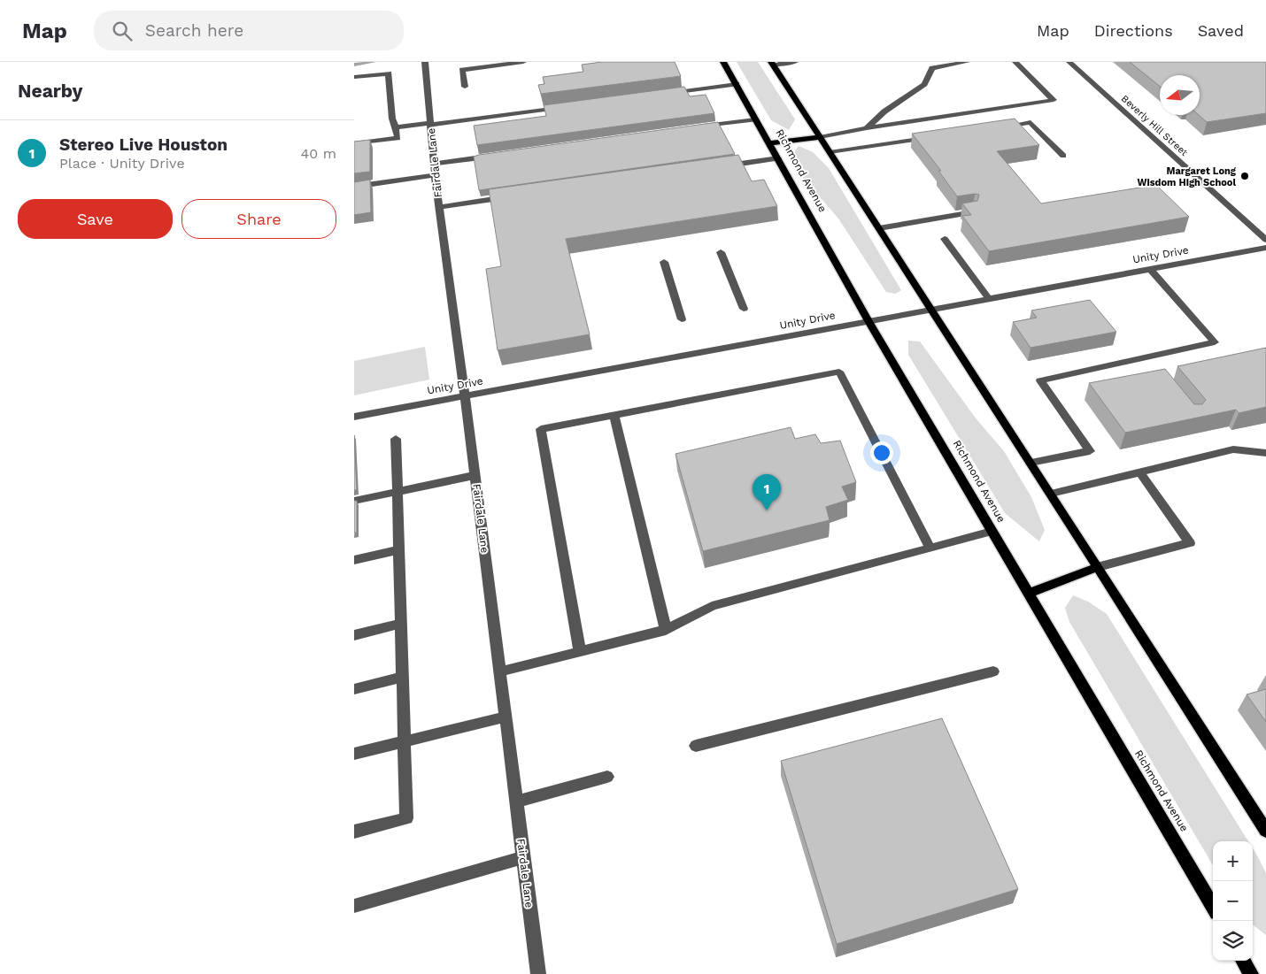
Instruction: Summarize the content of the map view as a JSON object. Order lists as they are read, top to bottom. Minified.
{"streets":{"main road":["Richmond Avenue"],"street":["Beverly Hill Street","Fairdale Lane","Unity Drive"]},"crossings":[["Fairdale Lane","Unity Drive"],["Richmond Avenue","Unity Drive"]],"places":["Margaret Long Wisdom High School"],"north":"left","page":{"header":"Map","search":"Search here","nav":["Map","Directions","Saved"],"heading":"Nearby","list":[{"mark":"1","name":"Stereo Live Houston","note":"Place · Unity Drive","value":"40 m"}],"buttons":["Save","Share"],"pins":"1","map_buttons":["+","−"]}}
